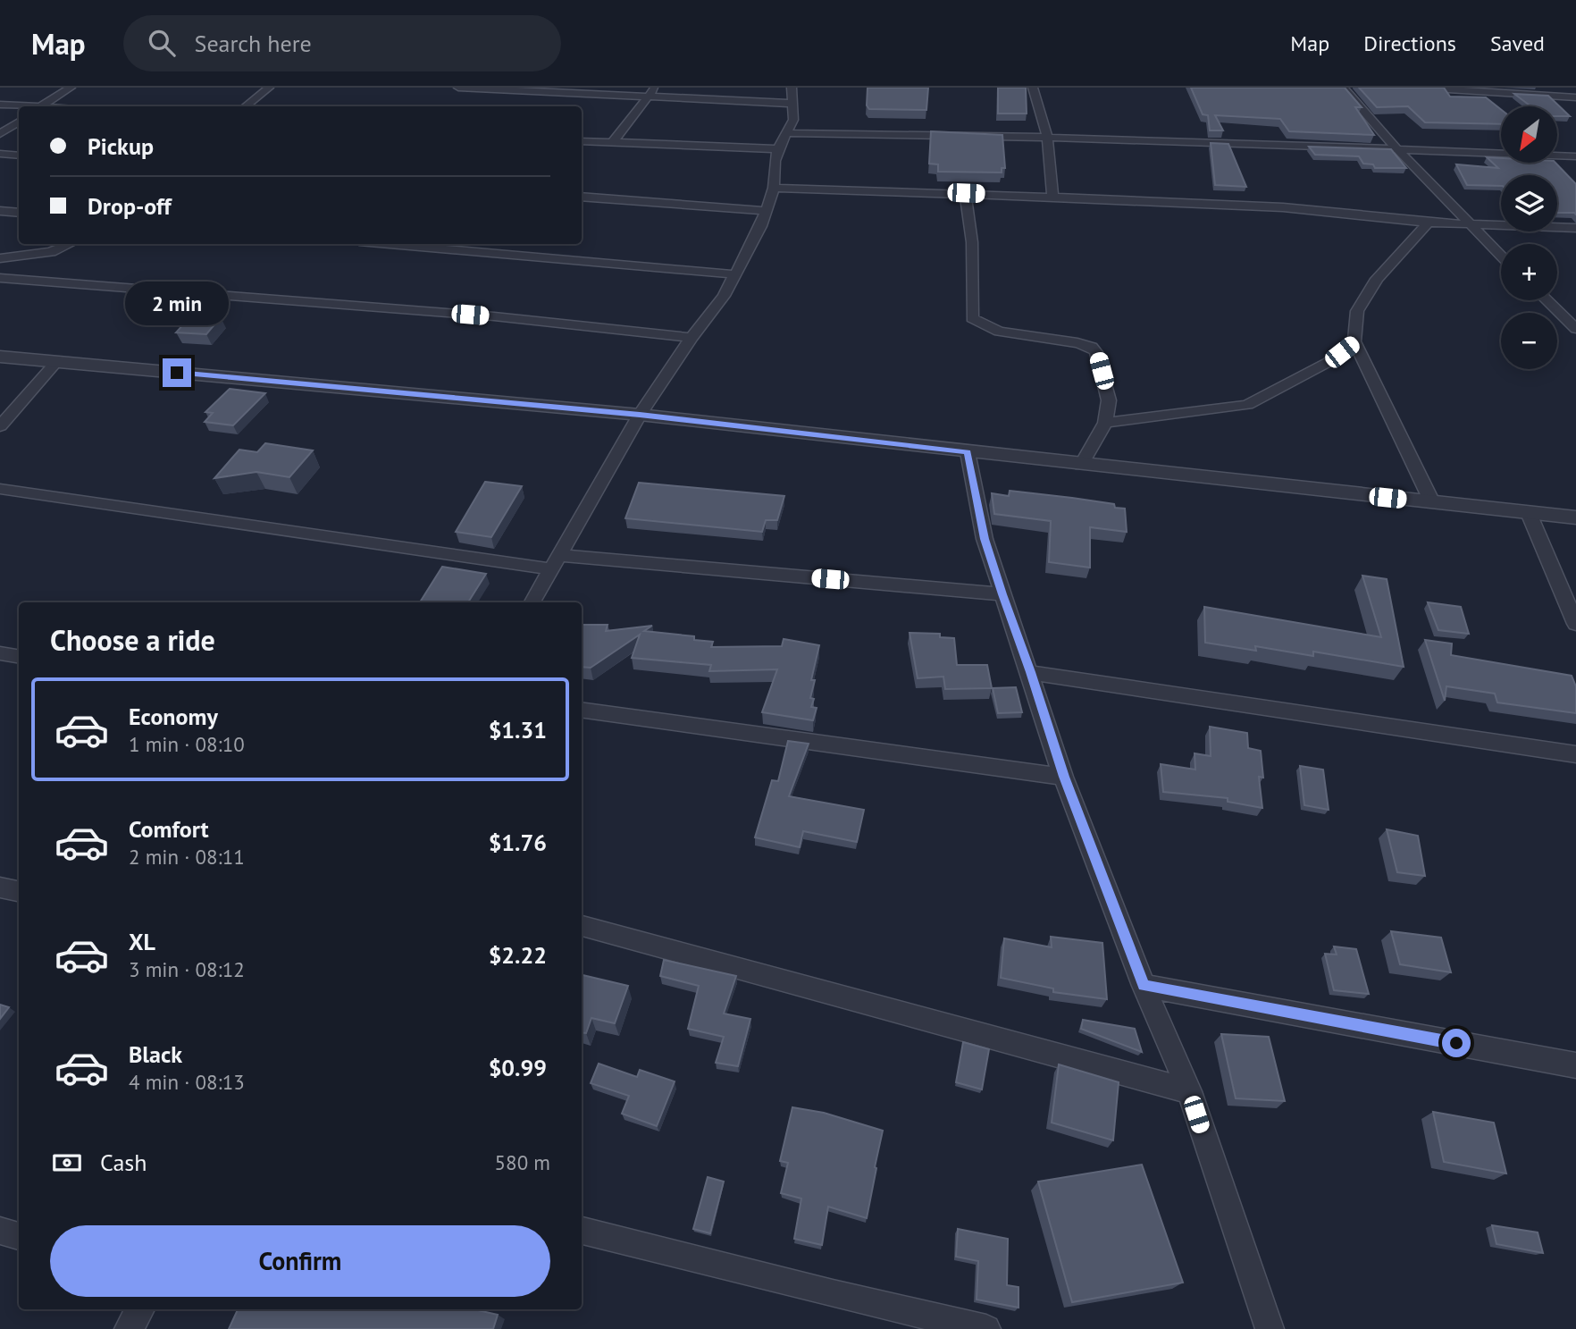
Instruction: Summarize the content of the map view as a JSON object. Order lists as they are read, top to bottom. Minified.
{"north":"bottom left","page":{"header":"Map","search":"Search here","nav":["Map","Directions","Saved"],"map_buttons":["+","−"],"banner":["Pickup","Drop-off"],"bubble":"2 min","heading":"Choose a ride","list":[{"name":"Economy","note":"1 min · 08:10","value":"$1.31"},{"name":"Comfort","note":"2 min · 08:11","value":"$1.76"},{"name":"XL","note":"3 min · 08:12","value":"$2.22"},{"name":"Black","note":"4 min · 08:13","value":"$0.99"}],"pay":["Cash","580 m"],"buttons":"Confirm"}}
